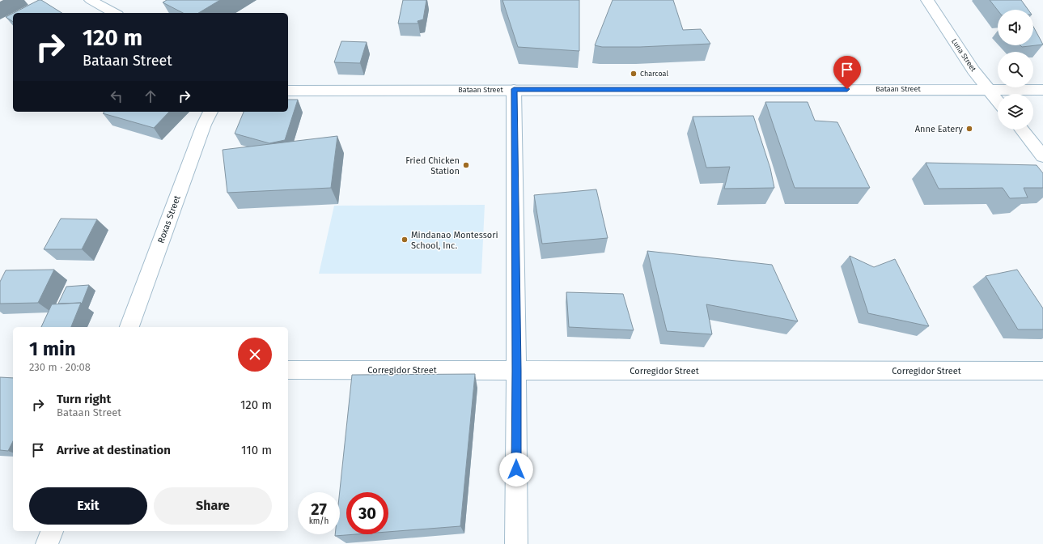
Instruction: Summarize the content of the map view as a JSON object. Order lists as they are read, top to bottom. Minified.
{"streets":{"street":["Luna Street","Bataan Street","Roxas Street","Corregidor Street"]},"crossings":[["Luna Street","Bataan Street"]],"places":["Charcoal","Anne Eatery","Fried Chicken Station","Mindanao Montessori School, Inc."],"page":{"turn":["120 m","Bataan Street"],"heading":["1 min","230 m · 20:08"],"list":[{"name":"Turn right","note":"Bataan Street","value":"120 m"},{"name":"Arrive at destination","value":"110 m"}],"buttons":["Exit","Share"],"speed":"27 km/h","limit":"30"}}
